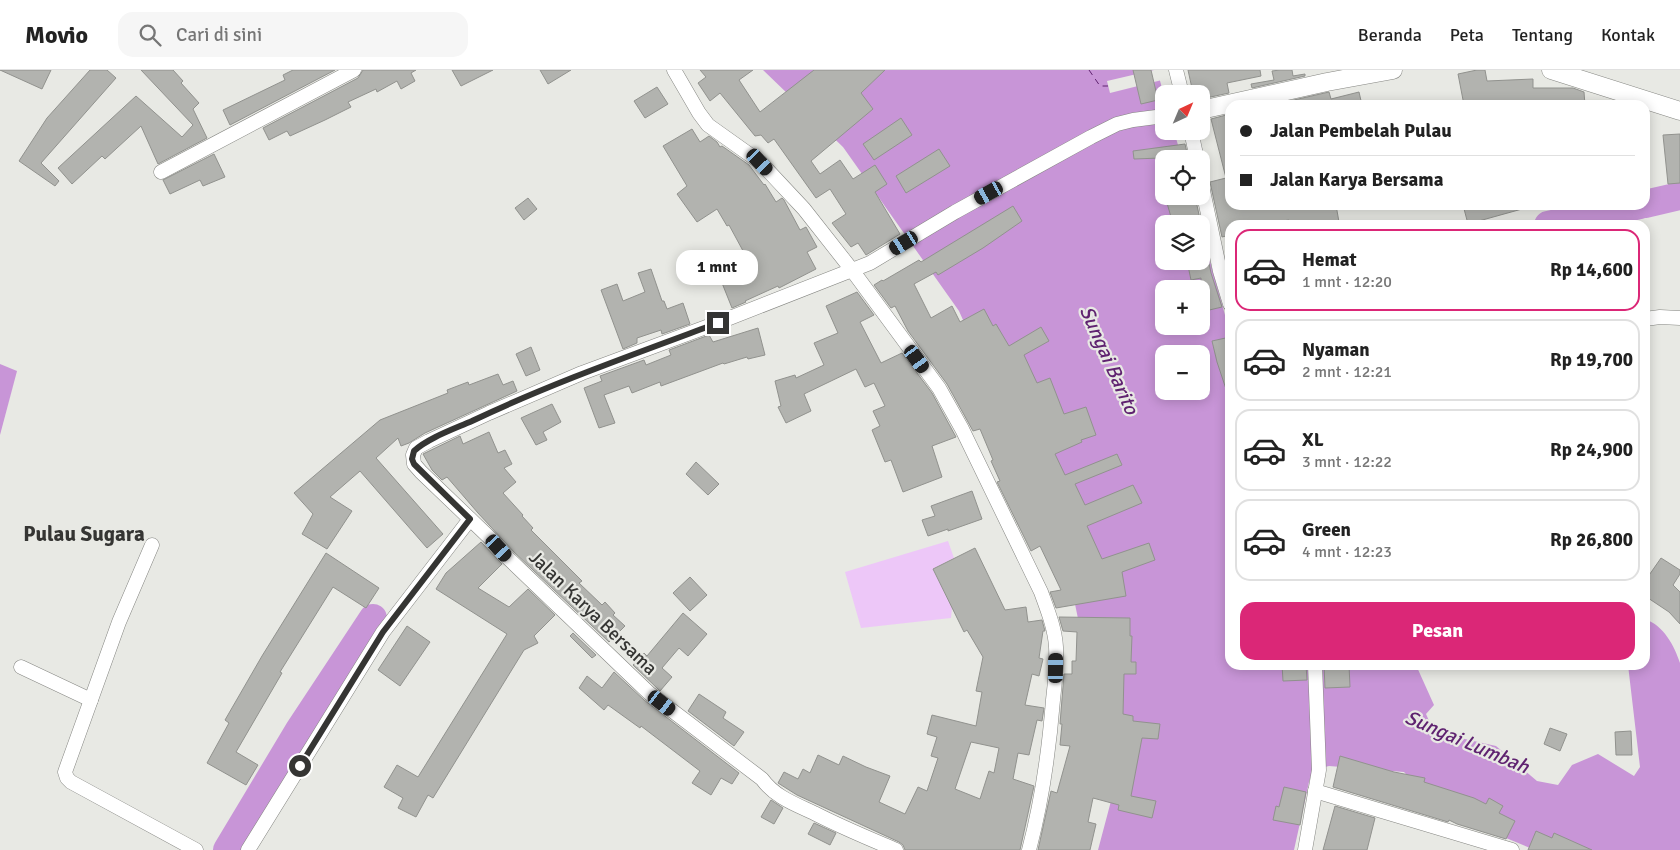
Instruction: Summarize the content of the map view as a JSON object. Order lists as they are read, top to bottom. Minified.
{"streets":{"street":["Jalan Karya Bersama"]},"districts":["Pulau Sugara"],"water":["Sungai Barito","Sungai Lumbah"],"north":"top right","page":{"header":"Movio","search":"Cari di sini","nav":["Beranda","Peta","Tentang","Kontak"],"map_buttons":["+","−"],"banner":["Jalan Pembelah Pulau","Jalan Karya Bersama"],"list":[{"name":"Hemat","note":"1 mnt · 12:20","value":"Rp 14,600"},{"name":"Nyaman","note":"2 mnt · 12:21","value":"Rp 19,700"},{"name":"XL","note":"3 mnt · 12:22","value":"Rp 24,900"},{"name":"Green","note":"4 mnt · 12:23","value":"Rp 26,800"}],"bubble":"1 mnt","buttons":"Pesan"}}
